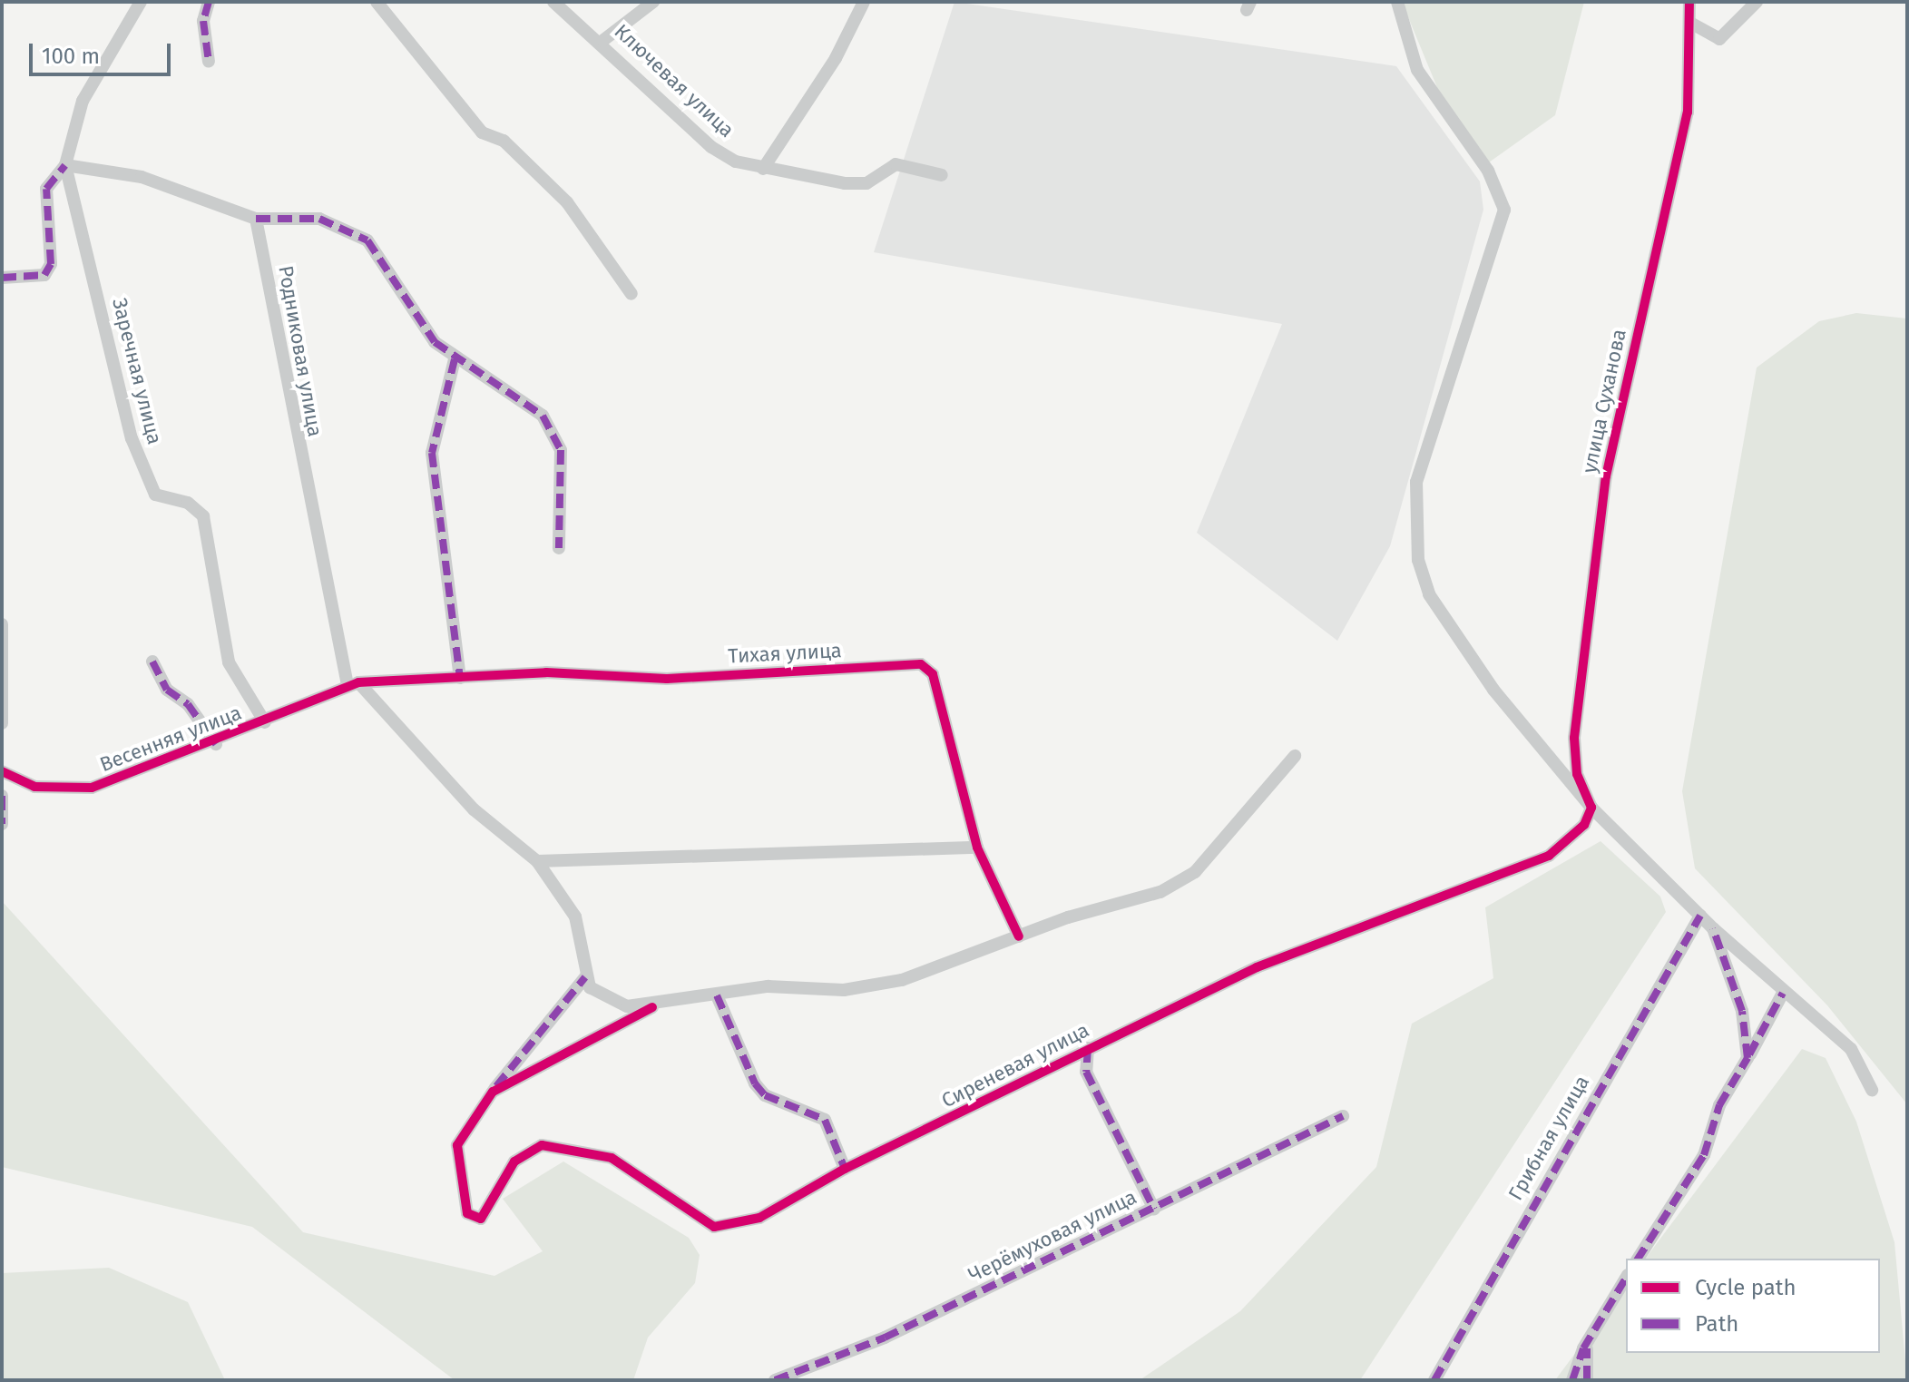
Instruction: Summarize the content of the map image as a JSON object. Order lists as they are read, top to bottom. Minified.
{"streets":{"street":["Ключевая улица","Родниковая улица","Заречная улица","улица Суханова","Тихая улица","Весенняя улица","Сиреневая улица","Грибная улица","Черёмуховая улица"]},"crossings":[["Родниковая улица","Тихая улица"],["Родниковая улица","Весенняя улица"],["Заречная улица","Весенняя улица"],["улица Суханова","Сиреневая улица"],["Тихая улица","Весенняя улица"]],"legend":["Cycle path","Path"],"scale_bar":"100 m"}
